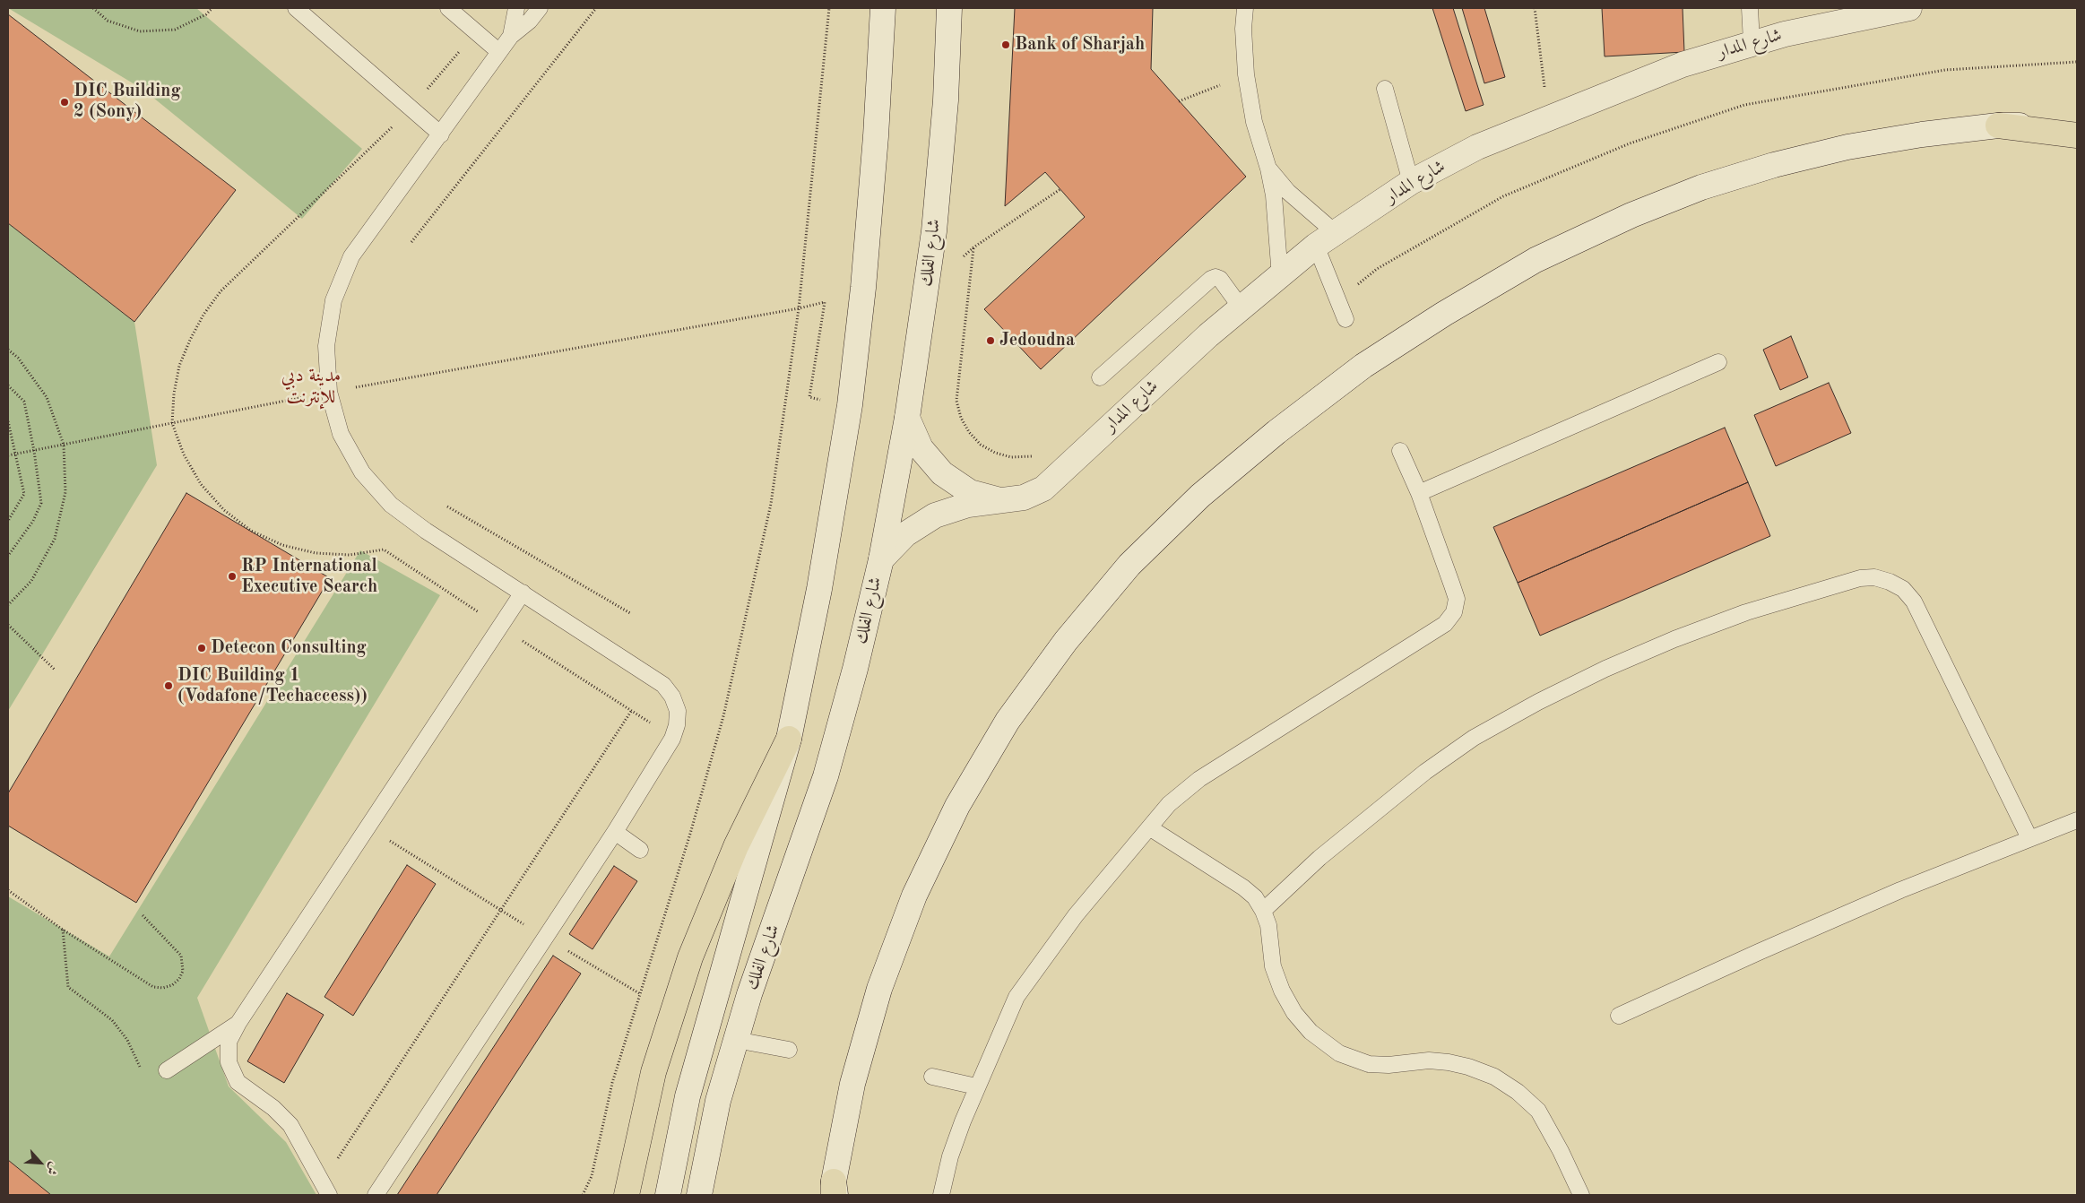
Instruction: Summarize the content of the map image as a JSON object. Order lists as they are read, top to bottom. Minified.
{"streets":{"street":["شارع المدار","شارع الفلك"]},"crossings":[["شارع المدار","شارع الفلك"]],"districts":["مدينة دبي للإنترنت"],"places":["Bank of Sharjah","DIC Building 2 (Sony)","Jedoudna","RP International Executive Search","Detecon Consulting","DIC Building 1 (Vodafone/Techaccess))"],"north":"bottom right"}
